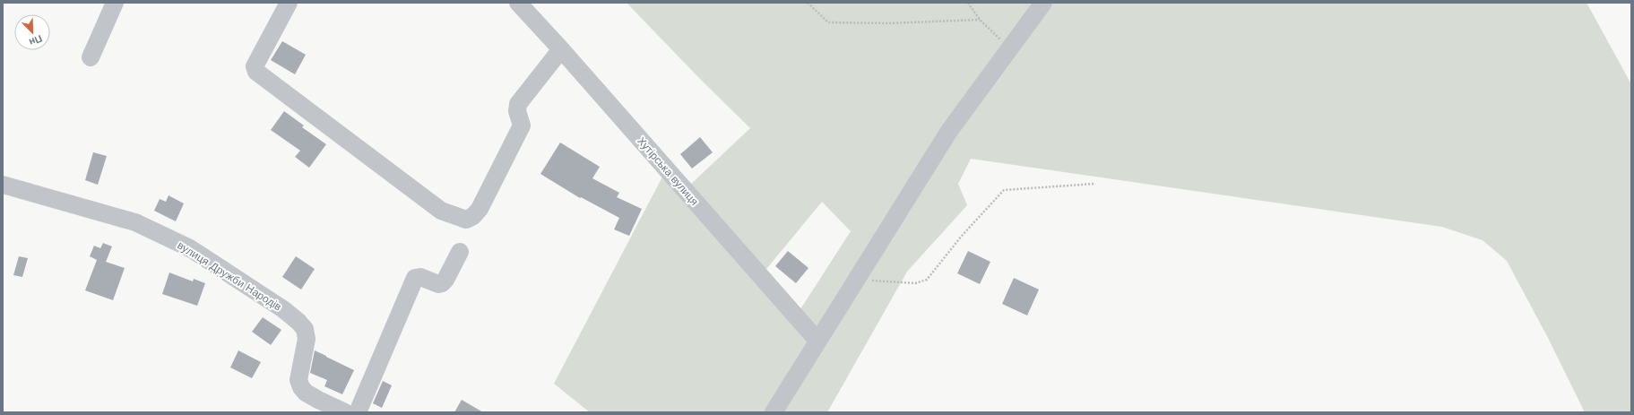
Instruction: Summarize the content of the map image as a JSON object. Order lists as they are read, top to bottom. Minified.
{"streets":{"street":["Хутірська вулиця","вулиця Дружби Народів"]},"north":"bottom right"}
